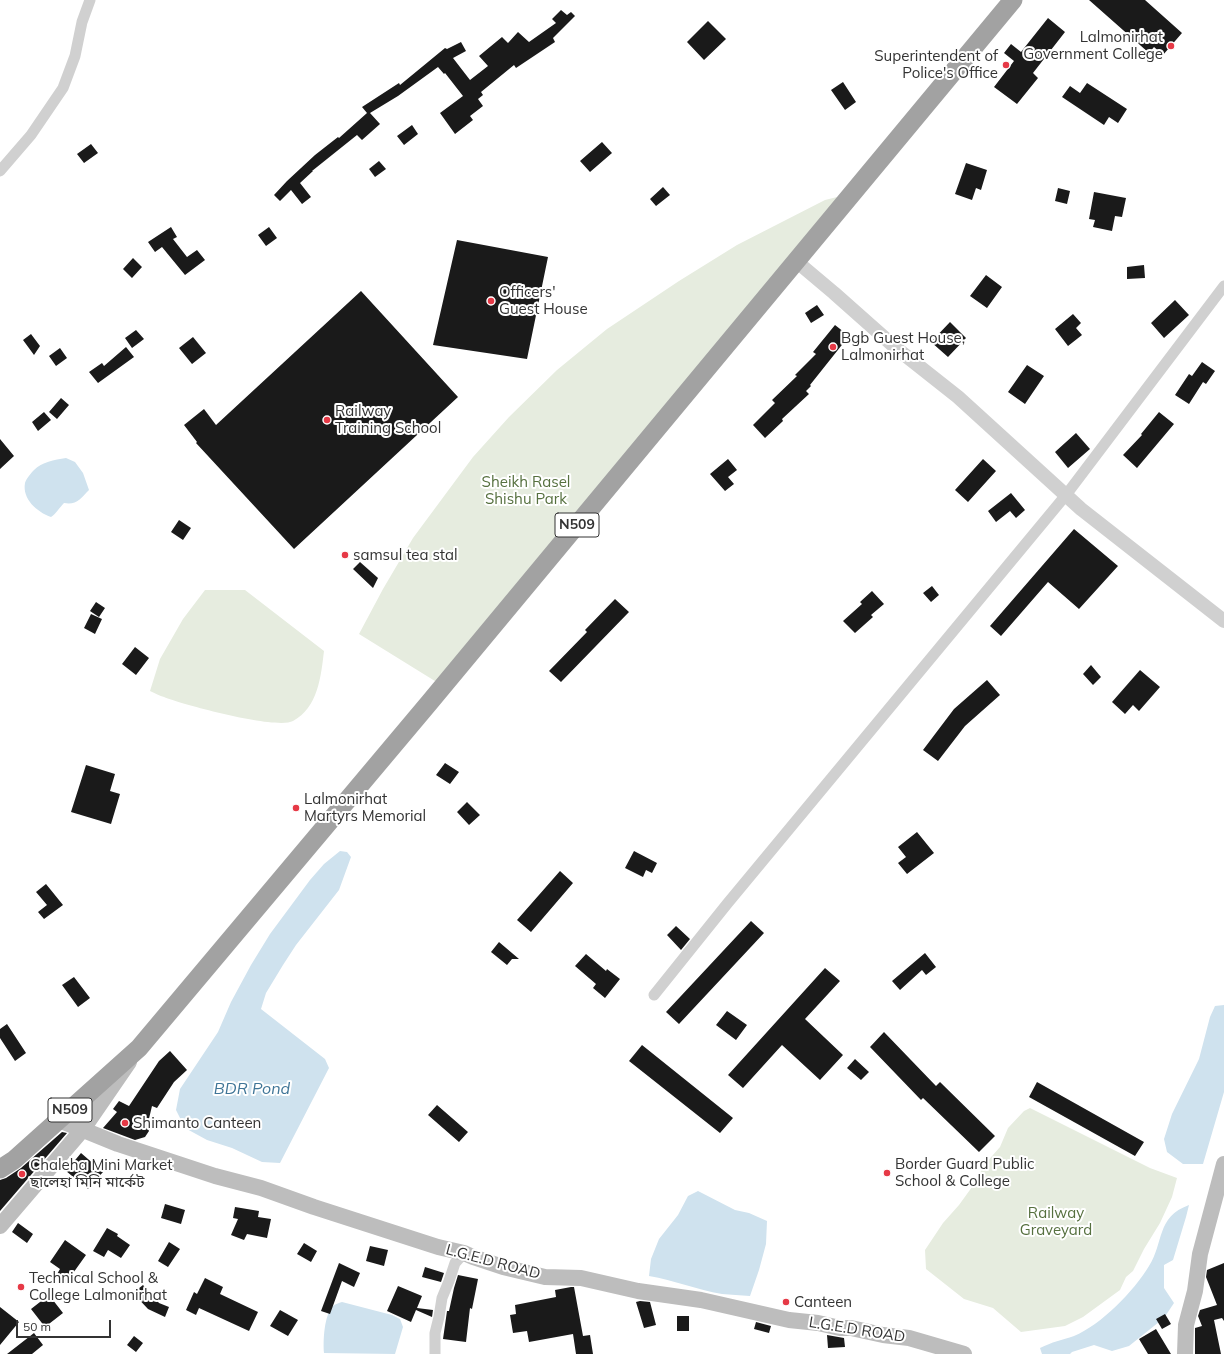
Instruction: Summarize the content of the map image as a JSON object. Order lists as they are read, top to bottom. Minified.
{"streets":{"highway":["N509"],"main road":["L.G.E.D ROAD"]},"crossings":[["N509","L.G.E.D ROAD"]],"water":["BDR Pond"],"parks":["Sheikh Rasel Shishu Park","Railway Graveyard"],"places":["Lalmonirhat Government College","Superintendent of Police's Office","Officers' Guest House","Bgb Guest House, Lalmonirhat","Railway Training School","samsul tea stal","Lalmonirhat Martyrs Memorial","Shimanto Canteen","Border Guard Public School & College","Chaleha Mini Market ছালেহা মিনি মার্কেট","Technical School & College Lalmonirhat","Canteen"],"scale_bar":"50 m"}
